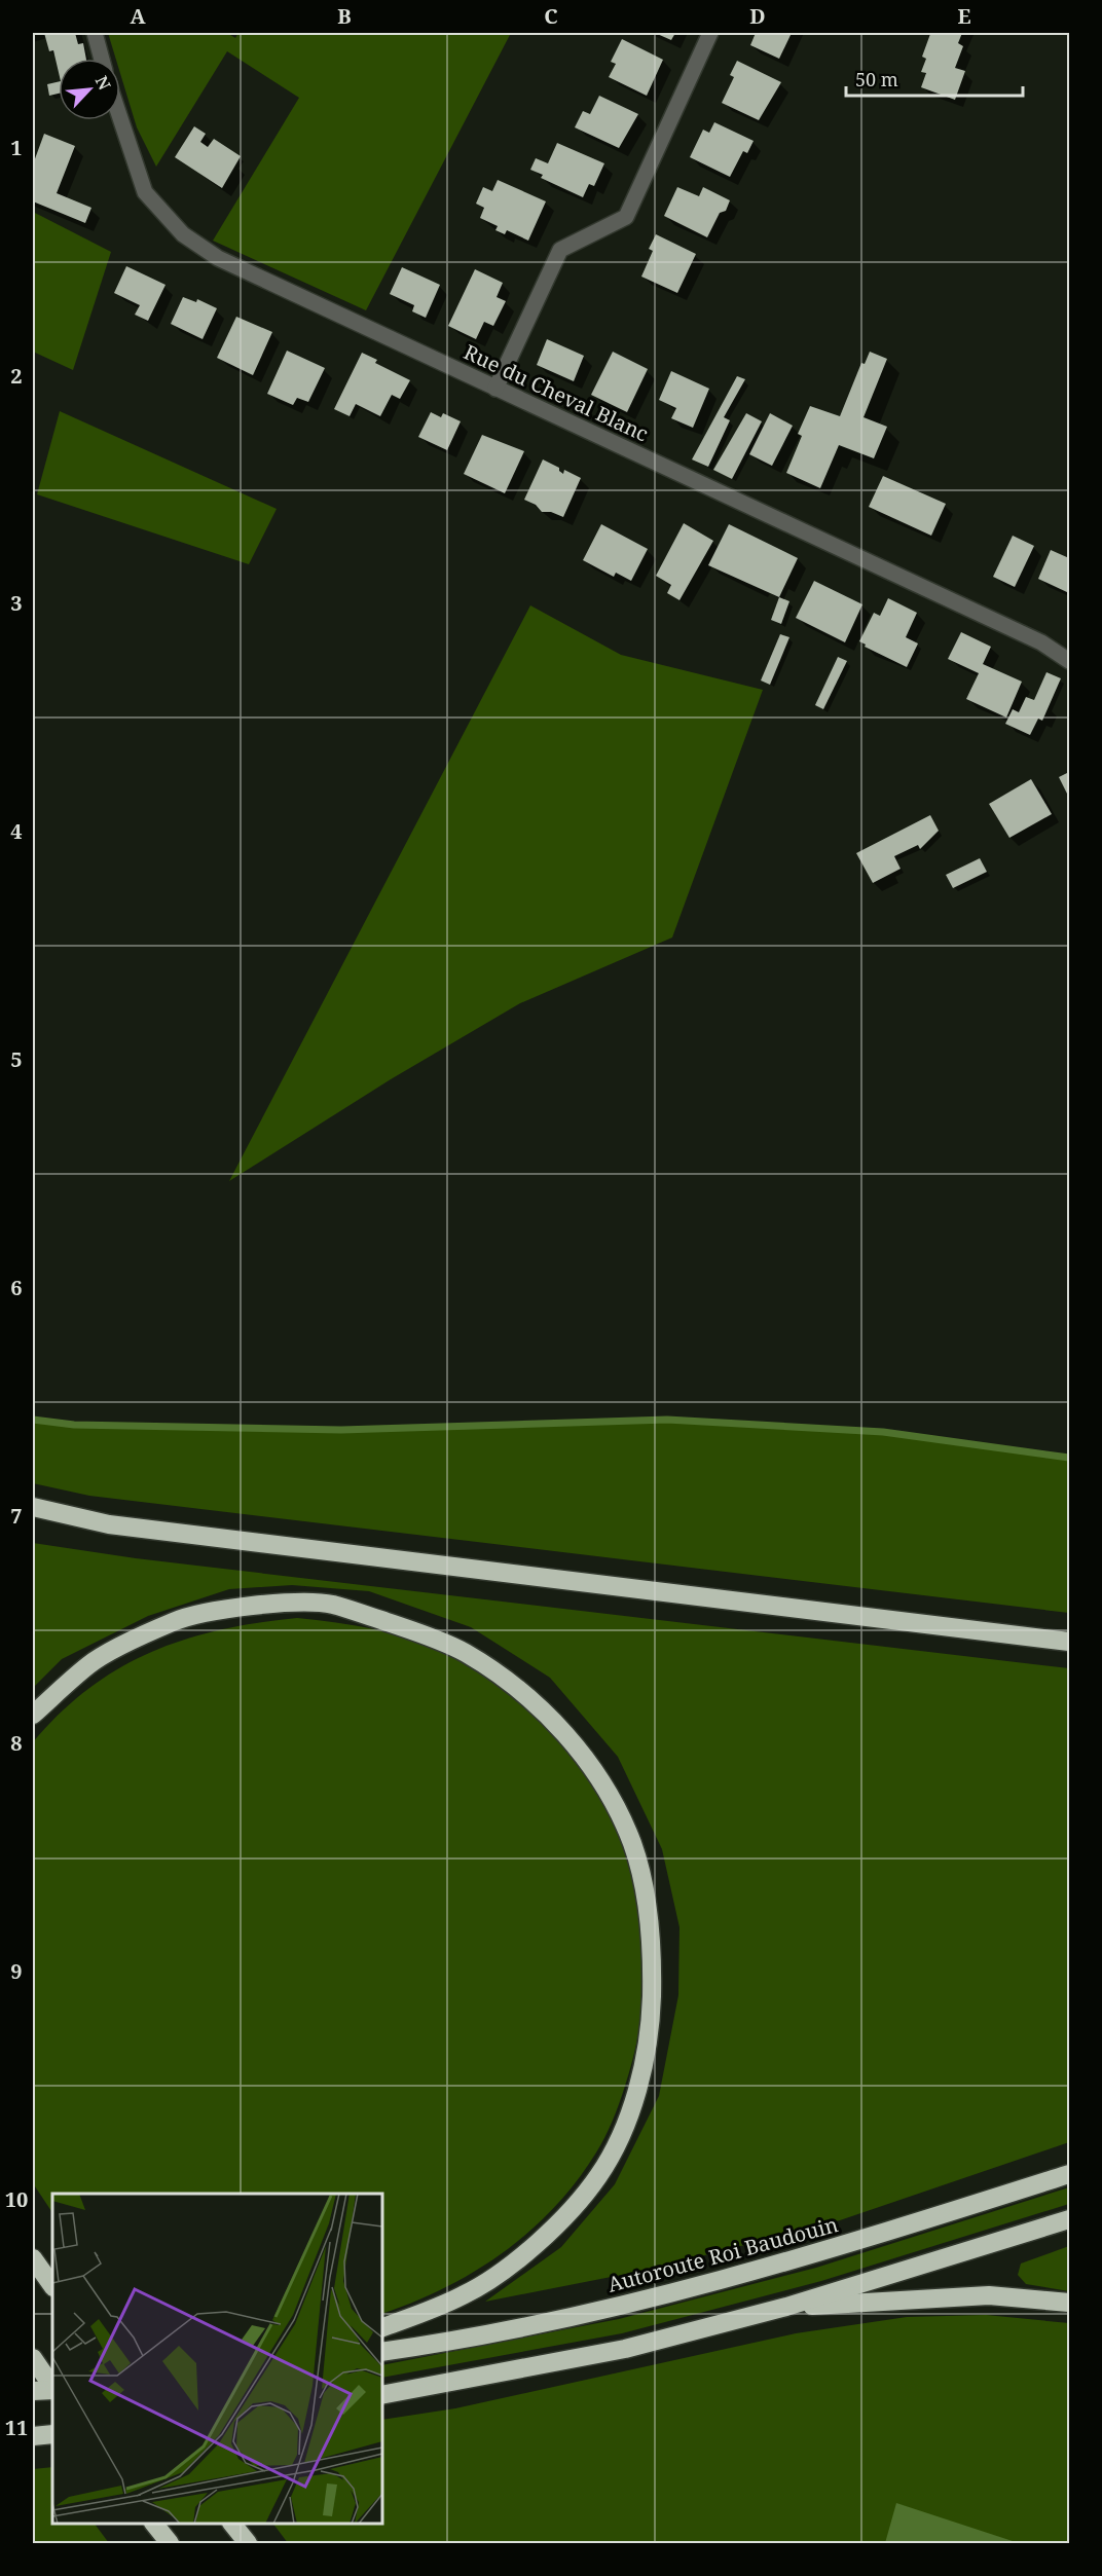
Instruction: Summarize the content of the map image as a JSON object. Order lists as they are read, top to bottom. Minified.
{"streets":{"highway":["Autoroute Roi Baudouin"],"street":["Rue du Cheval Blanc"]},"scale_bar":"50 m","north":"top right","grid":{"columns":["A","B","C","D","E"],"rows":["1","2","3","4","5","6","7","8","9","10","11"]}}
